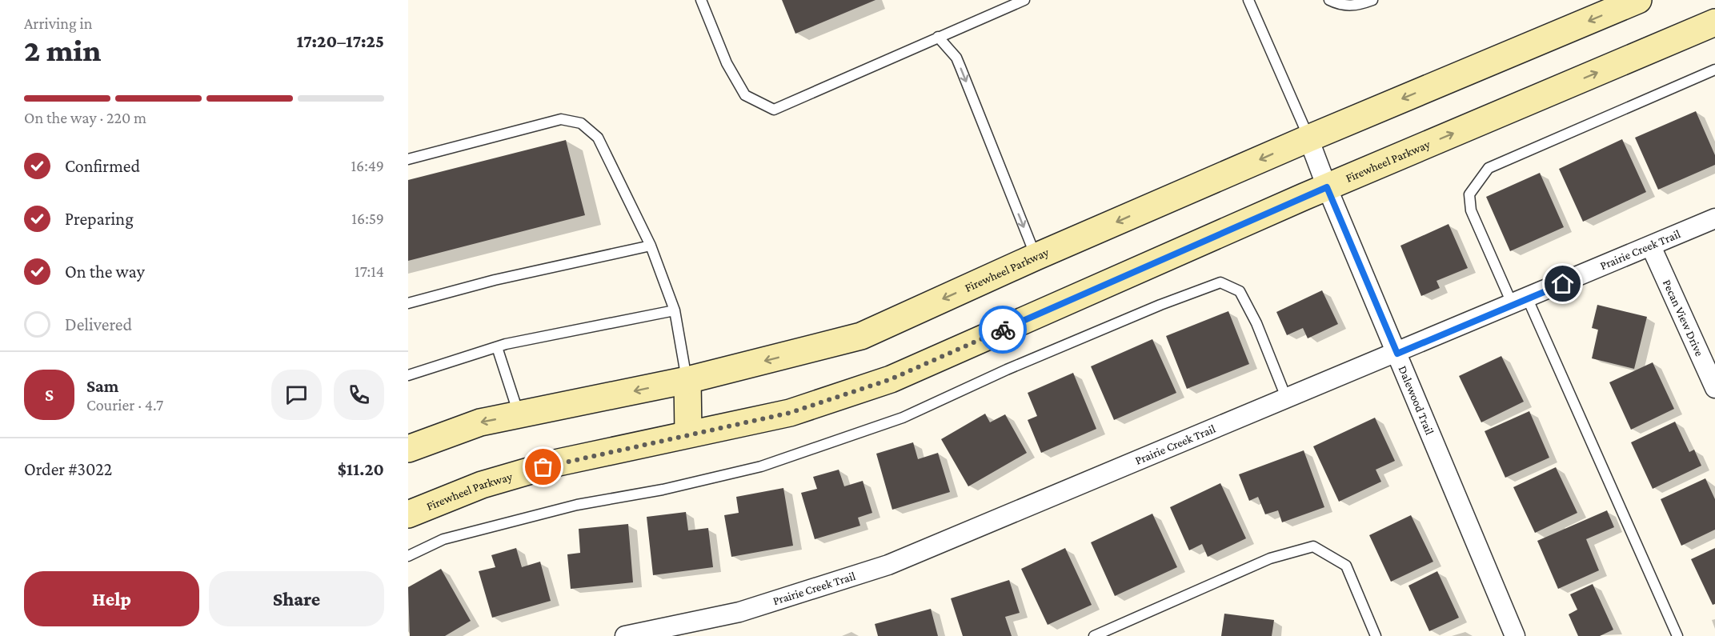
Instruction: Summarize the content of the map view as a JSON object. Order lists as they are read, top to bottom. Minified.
{"streets":{"main road":["Firewheel Parkway"],"street":["Prairie Creek Trail","Pecan View Drive","Dalewood Trail"]},"crossings":[["Firewheel Parkway","Dalewood Trail"],["Prairie Creek Trail","Pecan View Drive"],["Prairie Creek Trail","Dalewood Trail"]],"page":{"heading":["2 min","Arriving in","17:20–17:25"],"panel":["Sam","Courier · 4.7","Order #3022","$11.20"],"bar":"On the way · 220 m","list":[["Confirmed","16:49"],["Preparing","16:59"],["On the way","17:14"],"Delivered"],"round":"S","buttons":["Help","Share"]}}
